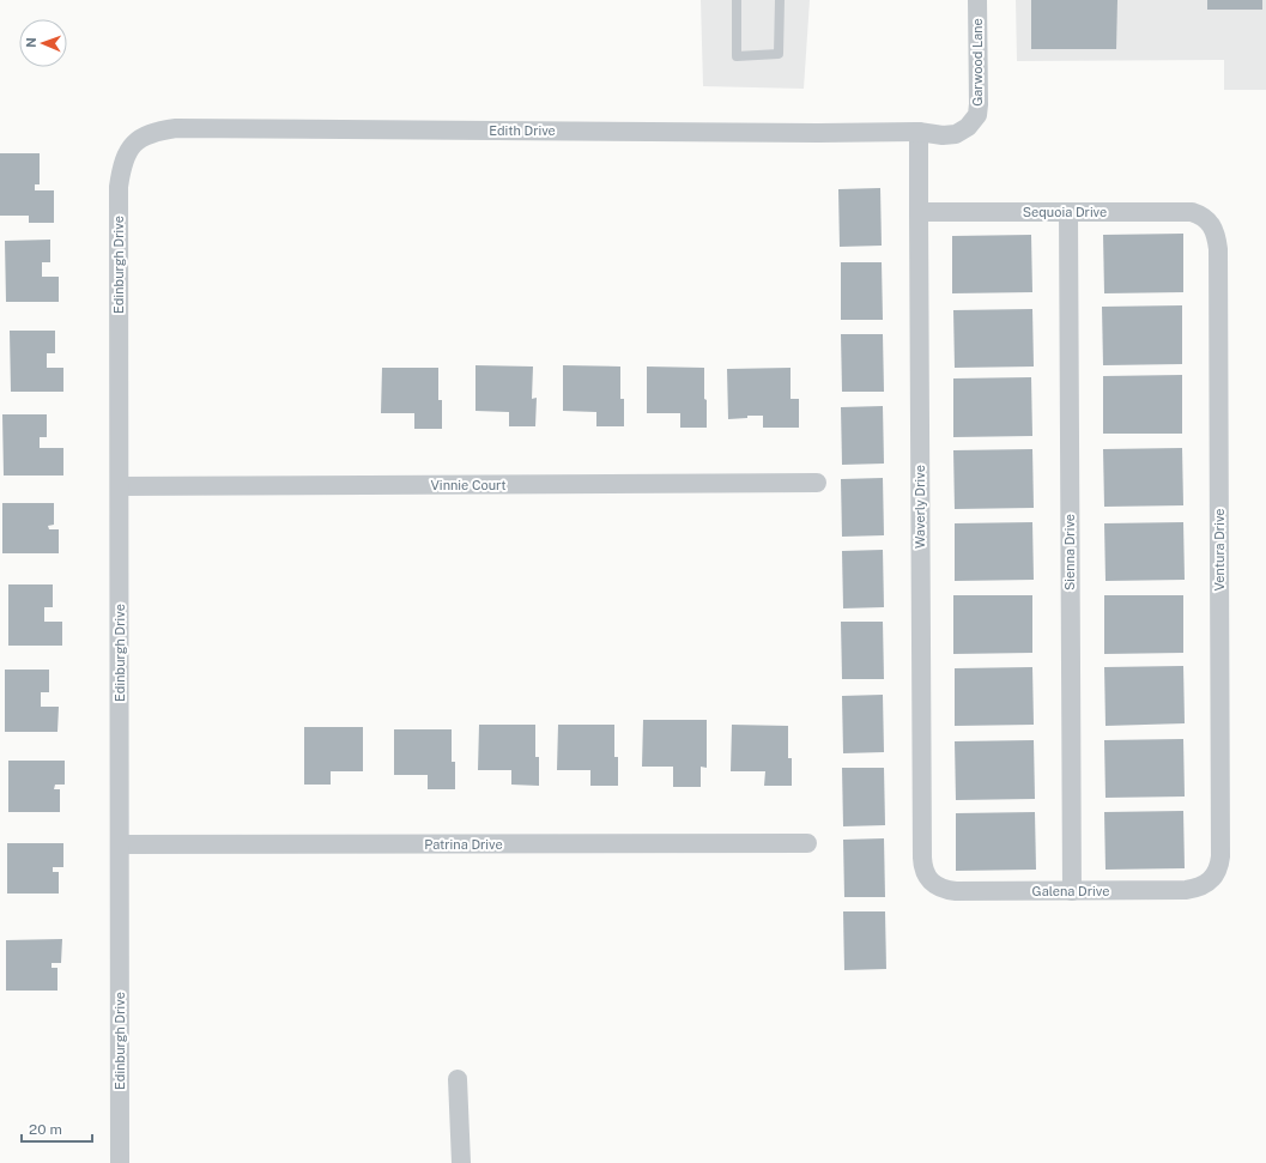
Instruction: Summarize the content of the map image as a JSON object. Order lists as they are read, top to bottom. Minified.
{"streets":{"street":["Garwood Lane","Edith Drive","Sequoia Drive","Edinburgh Drive","Vinnie Court","Waverly Drive","Ventura Drive","Sienna Drive","Patrina Drive","Galena Drive"]},"crossings":[["Garwood Lane","Edith Drive"],["Garwood Lane","Waverly Drive"],["Edith Drive","Edinburgh Drive"],["Edith Drive","Waverly Drive"],["Sequoia Drive","Waverly Drive"],["Sequoia Drive","Ventura Drive"],["Sequoia Drive","Sienna Drive"],["Edinburgh Drive","Vinnie Court"],["Edinburgh Drive","Patrina Drive"],["Waverly Drive","Galena Drive"],["Ventura Drive","Galena Drive"],["Sienna Drive","Galena Drive"]],"scale_bar":"20 m","north":"left"}
